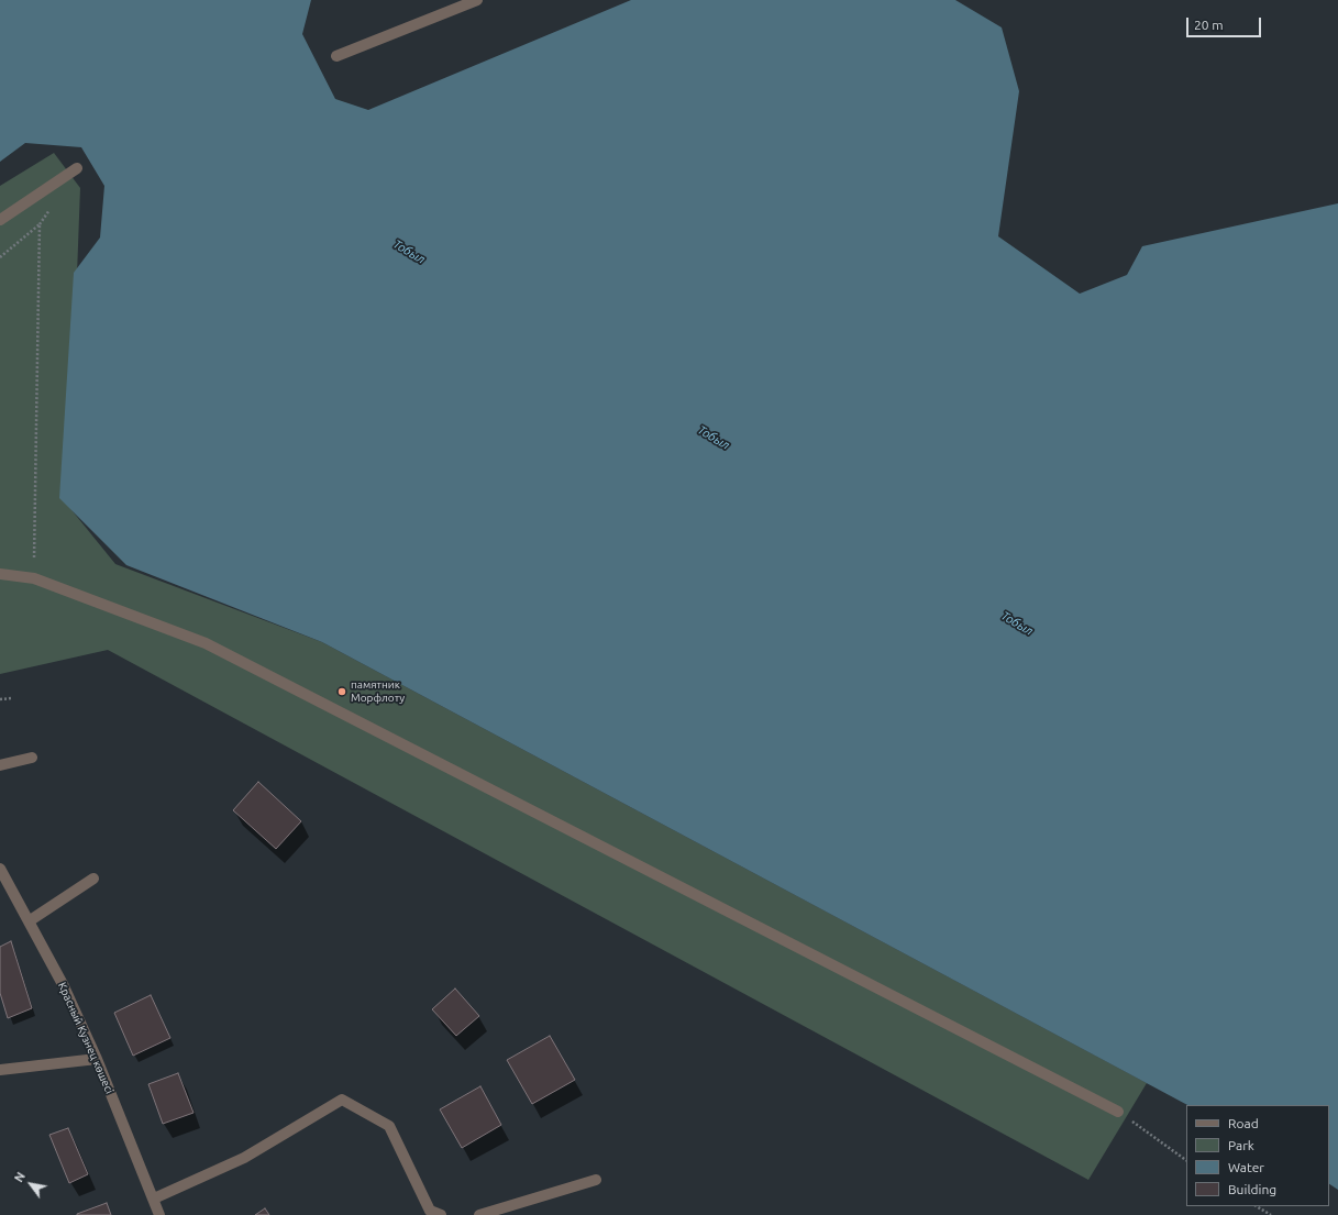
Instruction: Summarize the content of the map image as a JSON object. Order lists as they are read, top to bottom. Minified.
{"streets":{"street":["Красный Кузнец көшесі"]},"water":["Тобыл"],"places":["памятник Морфлоту"],"legend":["Road","Park","Water","Building"],"scale_bar":"20 m","north":"top left"}
